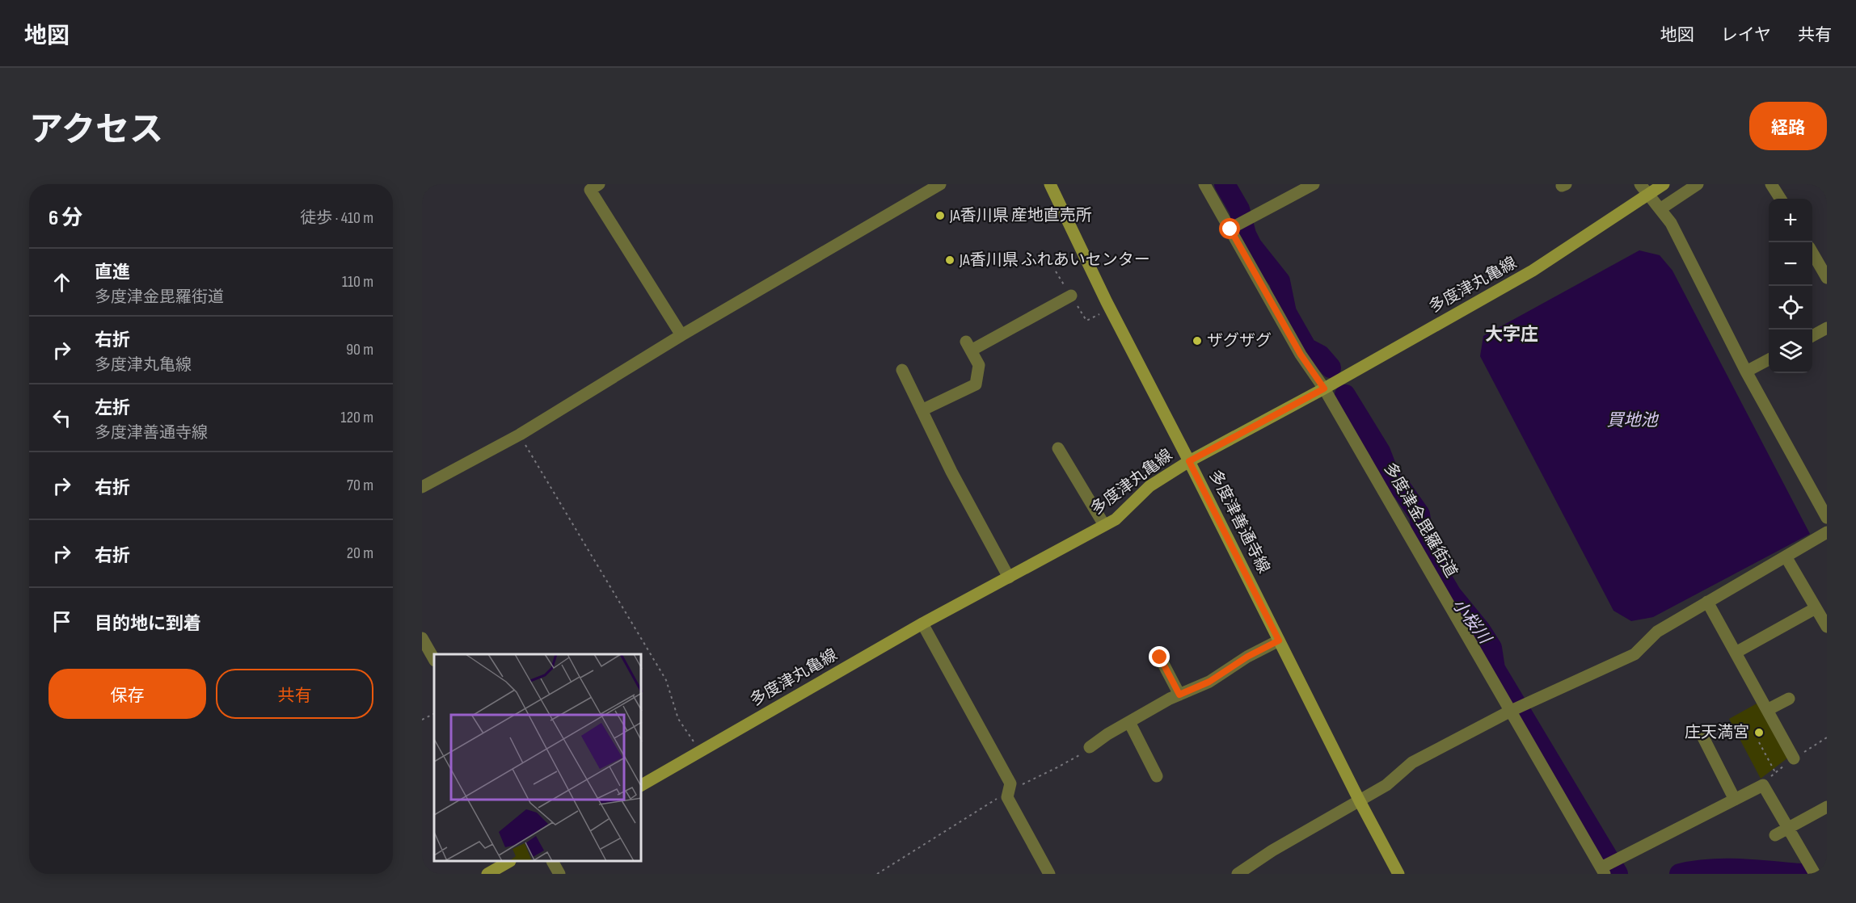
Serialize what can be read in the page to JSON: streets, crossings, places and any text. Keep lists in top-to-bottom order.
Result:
{
  "streets": {
    "main road": ["多度津丸亀線", "多度津善通寺線"],
    "street": ["多度津金毘羅街道"]
  },
  "crossings": [
    ["多度津丸亀線", "多度津金毘羅街道"],
    ["多度津丸亀線", "多度津善通寺線"]
  ],
  "districts": ["大字庄"],
  "water": ["買地池", "小桜川"],
  "places": [
    "JA香川県 産地直売所",
    "JA香川県 ふれあいセンター",
    "ザグザグ",
    "庄天満宮"
  ],
  "page": {
    "header": "地図",
    "nav": ["地図", "レイヤ", "共有"],
    "title": "アクセス",
    "buttons": [
      "経路",
      ["保存", "共有"]
    ],
    "heading": ["6 分", "徒歩 · 410 m"],
    "map_buttons": ["+", "−"],
    "list": [
      ["直進", "多度津金毘羅街道", "110 m"],
      ["右折", "多度津丸亀線", "90 m"],
      ["左折", "多度津善通寺線", "120 m"],
      ["右折", "70 m"],
      ["右折", "20 m"],
      "目的地に到着"
    ]
  }
}
